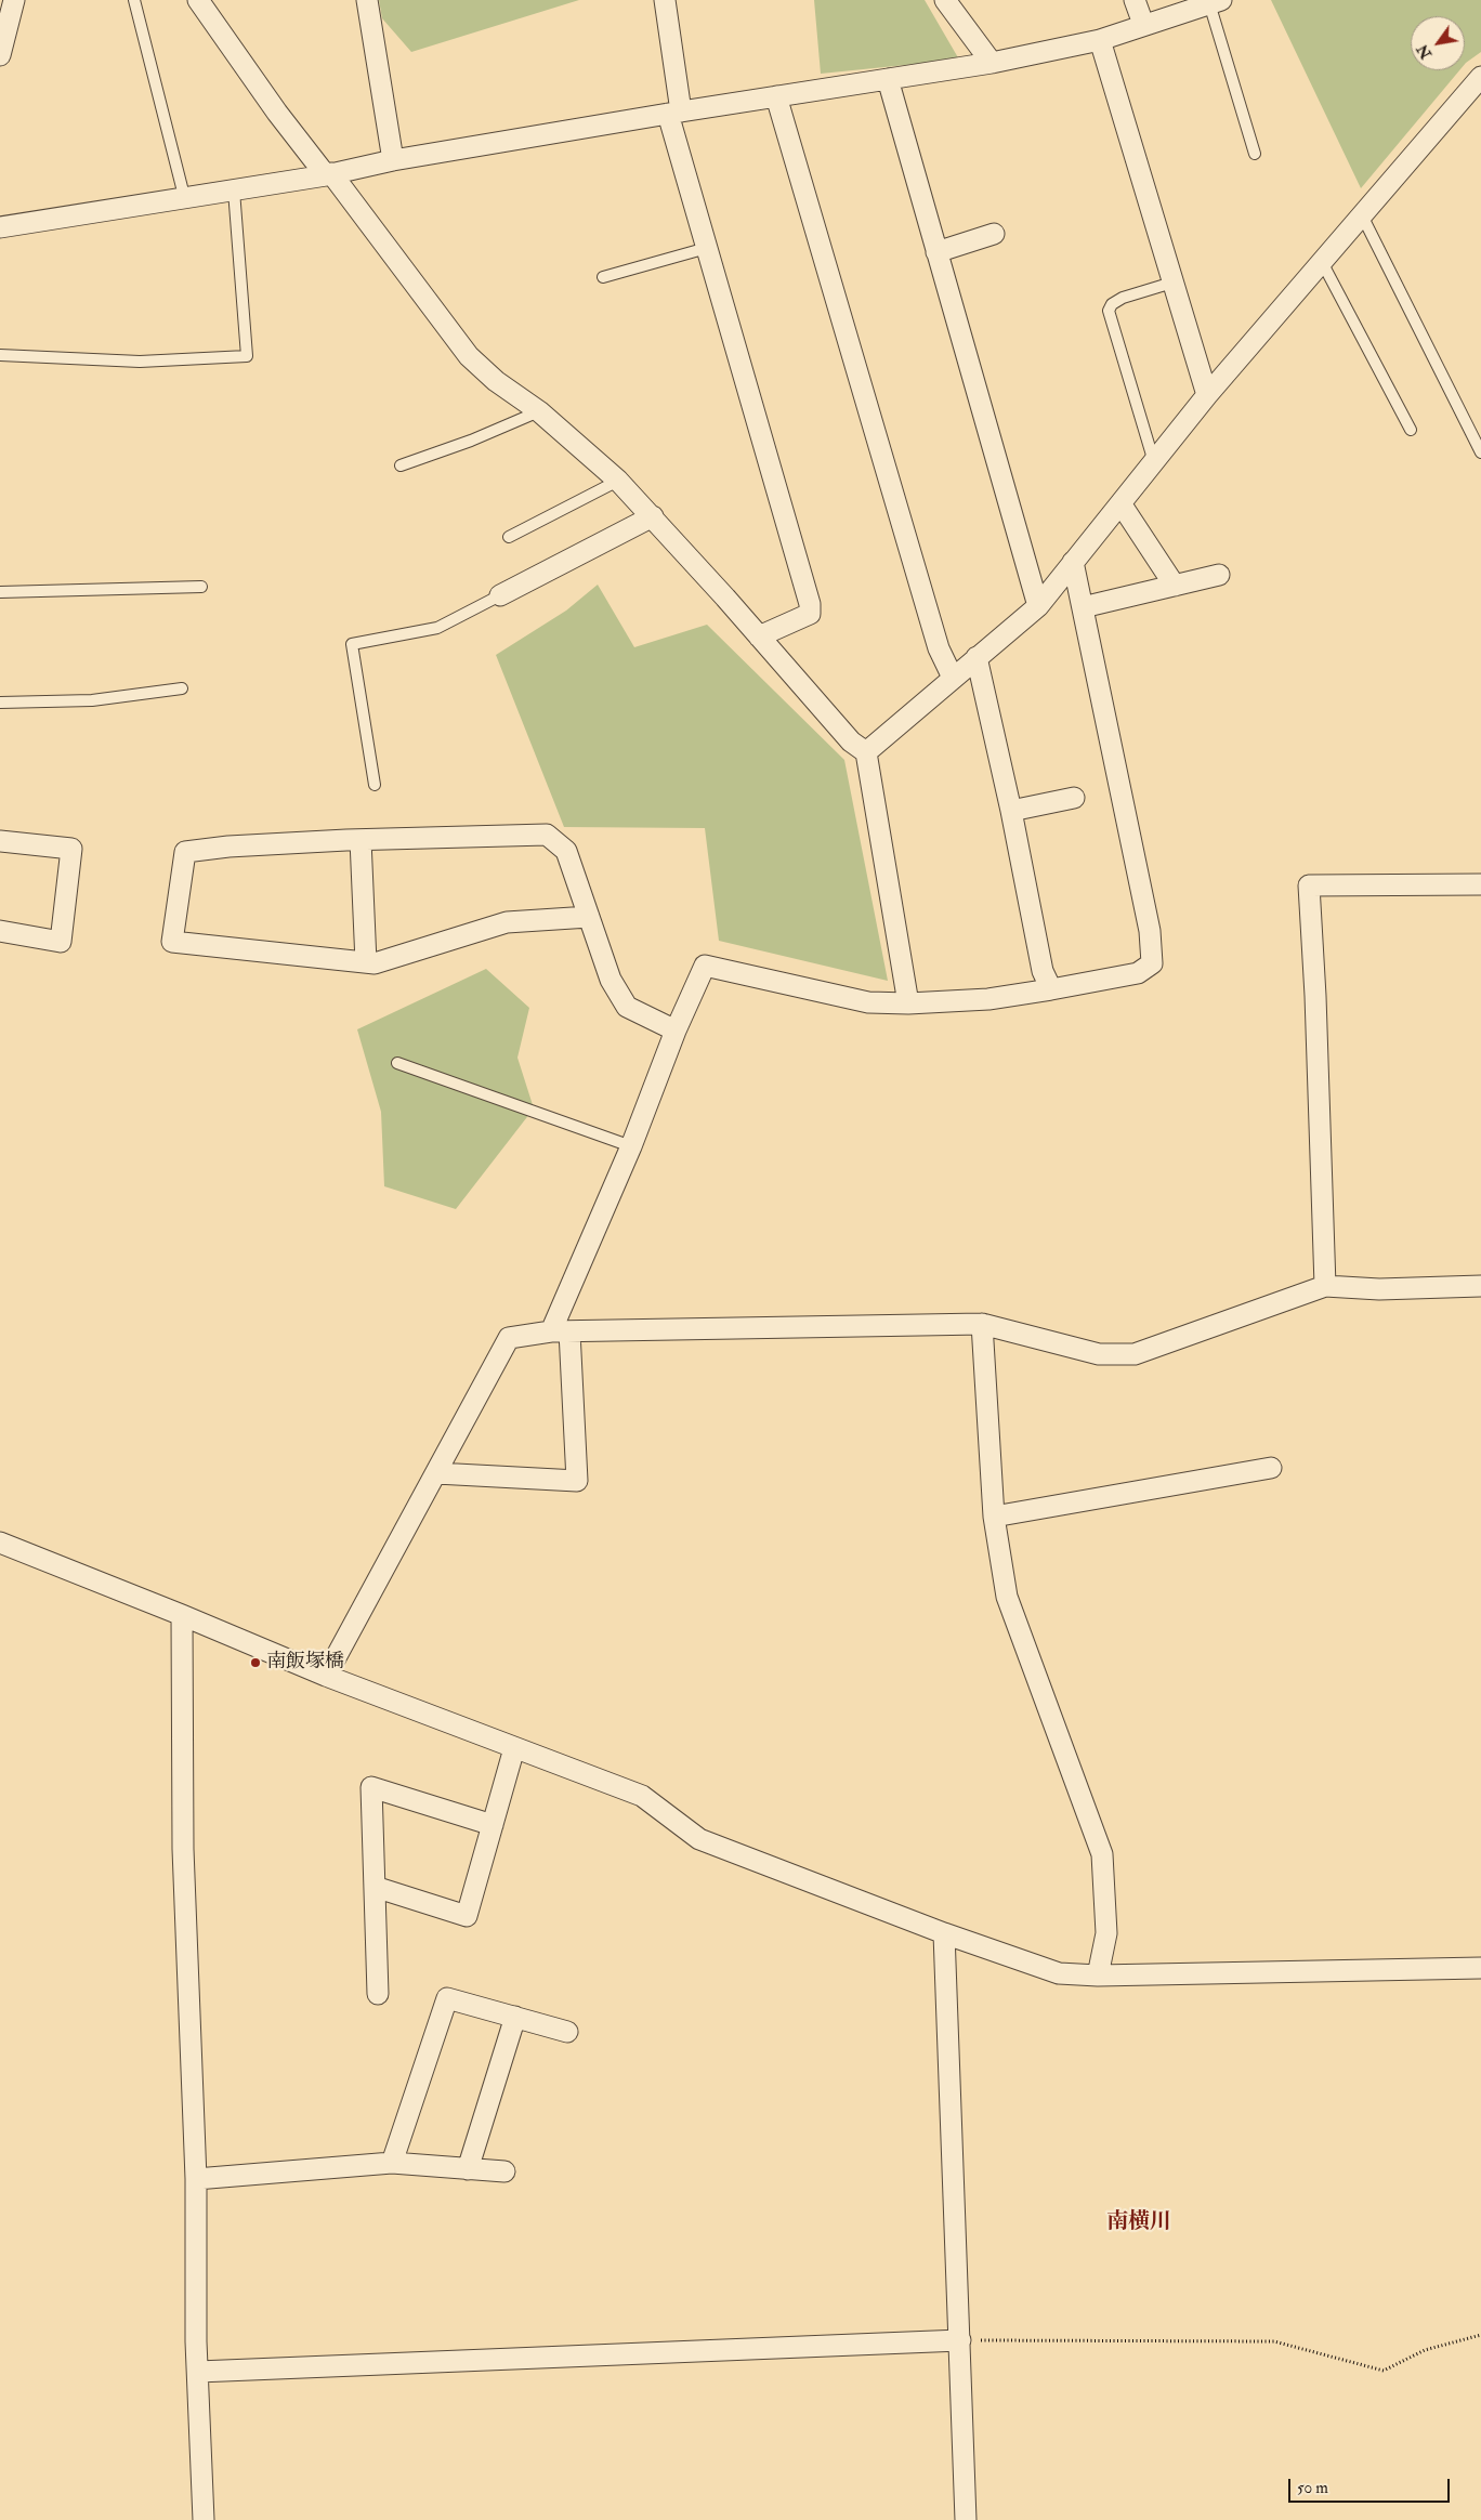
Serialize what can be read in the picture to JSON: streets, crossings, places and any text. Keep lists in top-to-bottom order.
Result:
{
  "districts": ["南横川"],
  "places": ["南飯塚橋"],
  "scale_bar": "50 m",
  "north": "bottom left"
}
